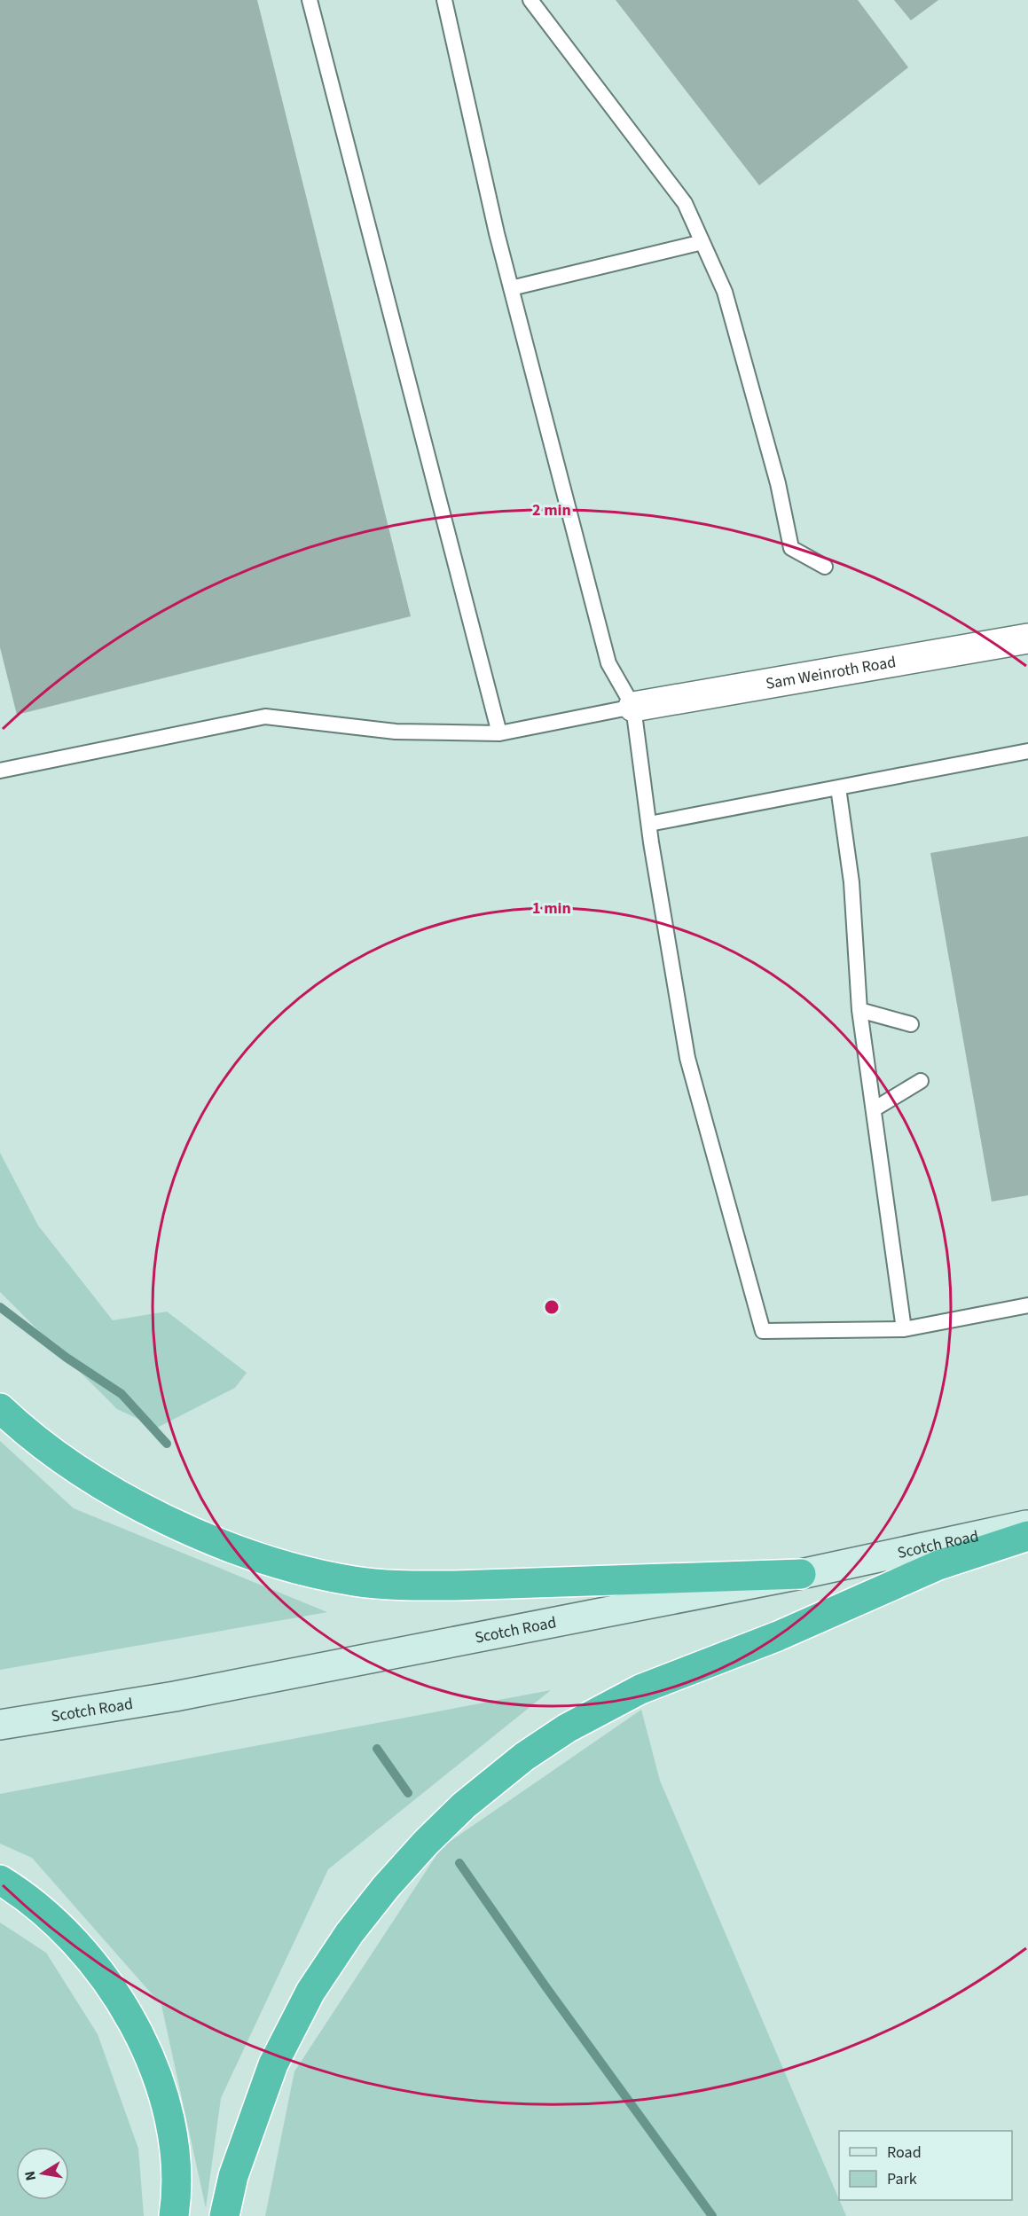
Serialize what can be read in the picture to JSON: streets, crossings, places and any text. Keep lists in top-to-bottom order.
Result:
{
  "streets": {
    "main road": ["Scotch Road"],
    "street": ["Sam Weinroth Road"]
  },
  "legend": ["Road", "Park"],
  "north": "left",
  "rings": ["2 min", "1 min"]
}
